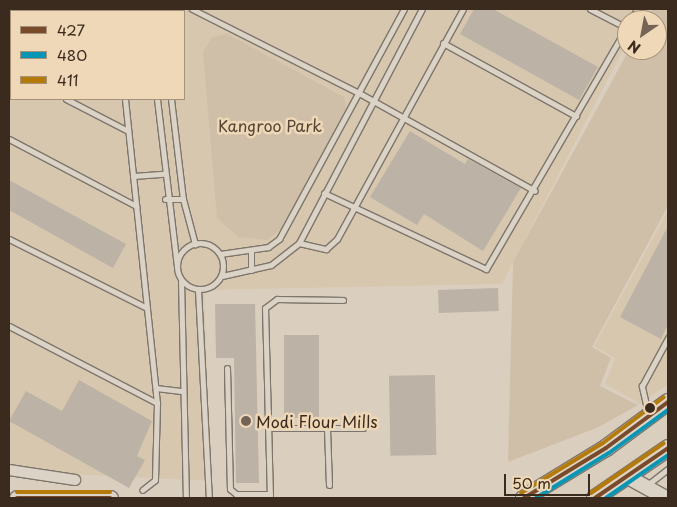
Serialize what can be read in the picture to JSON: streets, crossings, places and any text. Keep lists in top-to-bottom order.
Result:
{
  "parks": ["Kangroo Park"],
  "places": ["Modi Flour Mills"],
  "lines": ["transit line 411", "transit line 427", "transit line 480"],
  "legend": ["427", "480", "411"],
  "scale_bar": "50 m",
  "north": "bottom left"
}
